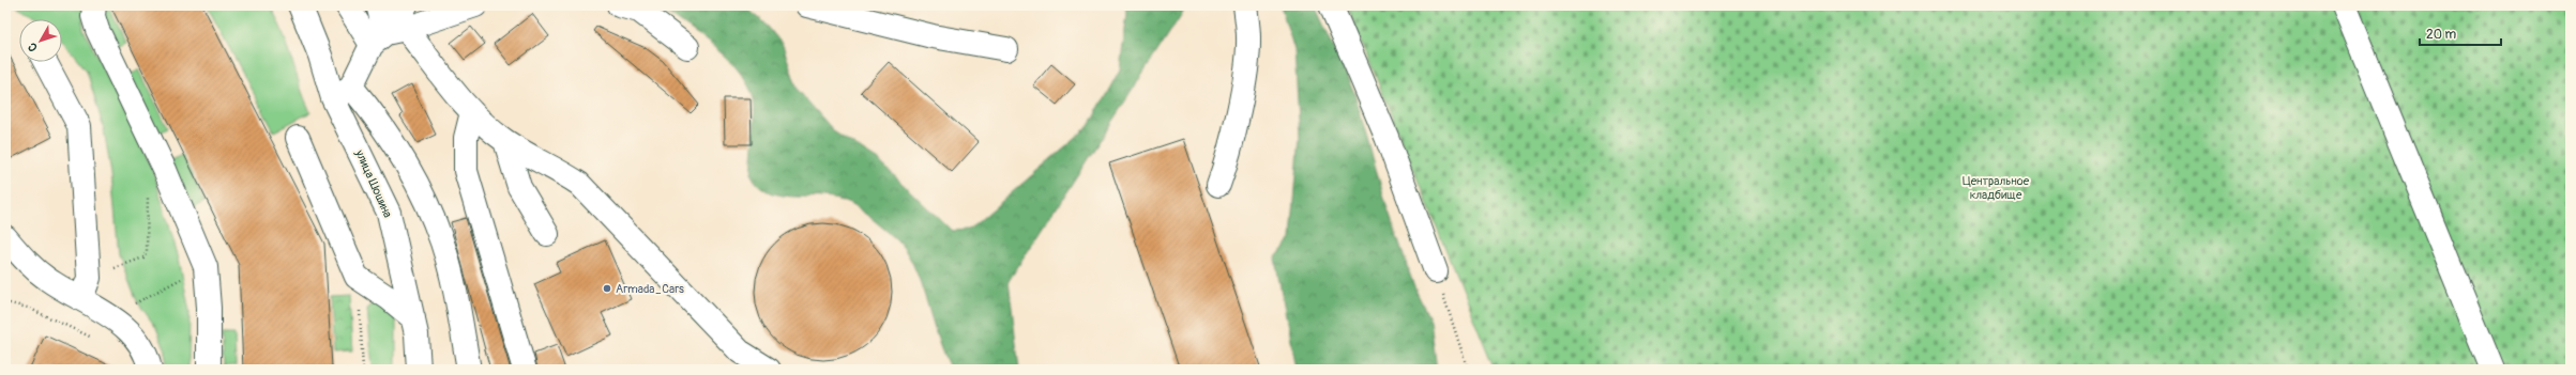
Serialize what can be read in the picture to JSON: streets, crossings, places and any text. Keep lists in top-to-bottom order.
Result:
{
  "streets": {
    "street": ["улица Шошина"]
  },
  "parks": ["Центральное кладбище"],
  "places": ["Armada_Cars"],
  "scale_bar": "20 m",
  "north": "bottom left"
}
